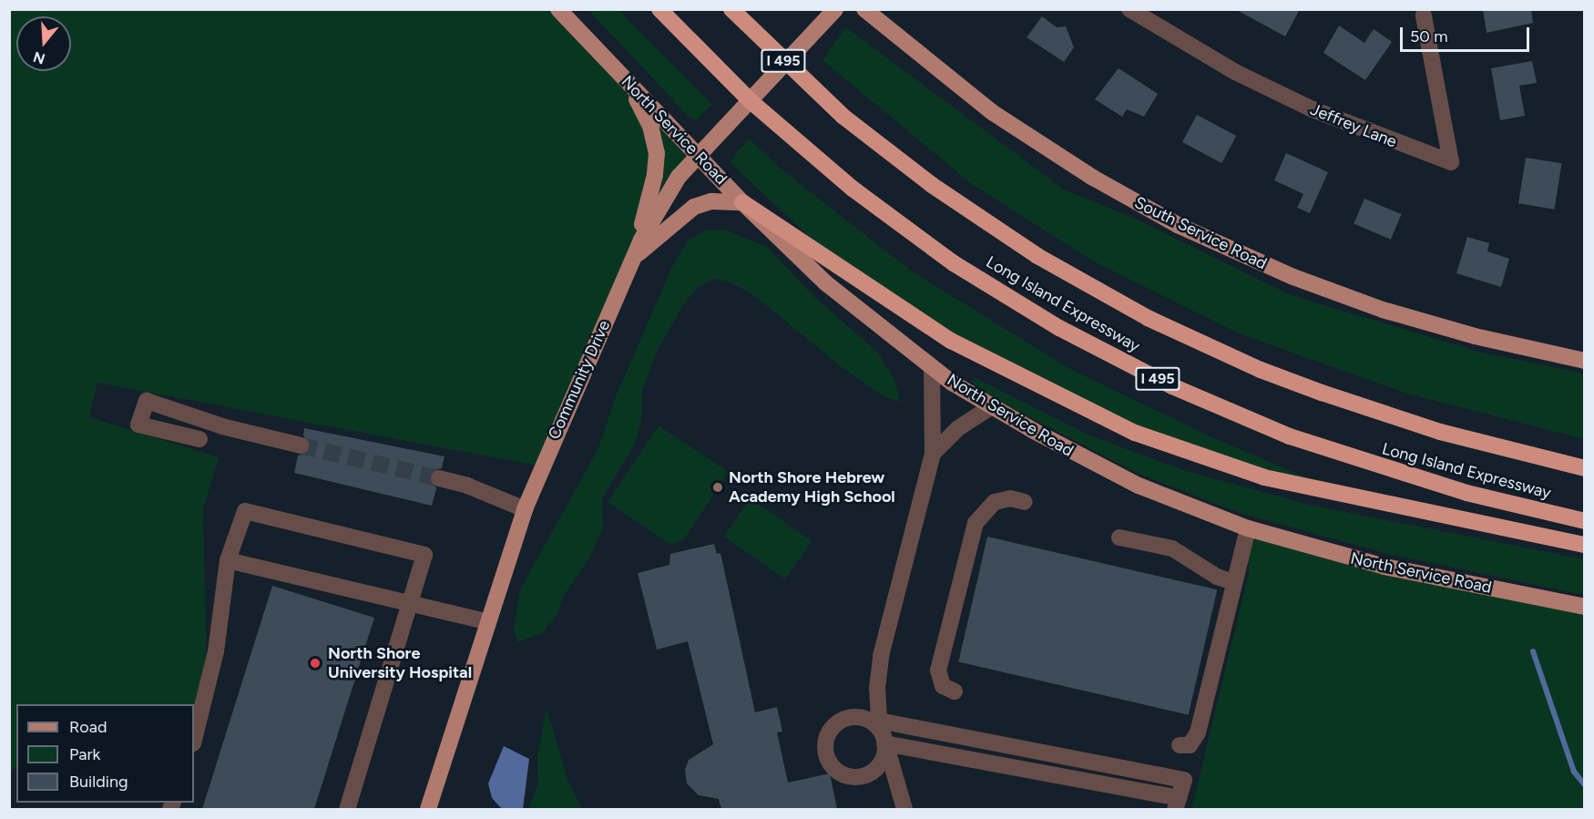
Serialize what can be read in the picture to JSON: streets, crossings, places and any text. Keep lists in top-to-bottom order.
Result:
{
  "streets": {
    "highway": ["I 495", "Long Island Expressway"],
    "main road": ["North Service Road", "South Service Road", "Community Drive"],
    "street": ["Jeffrey Lane"]
  },
  "crossings": [
    ["North Service Road", "Community Drive"]
  ],
  "places": ["North Shore Hebrew Academy High School", "North Shore University Hospital"],
  "legend": ["Road", "Park", "Building"],
  "scale_bar": "50 m",
  "north": "bottom"
}
